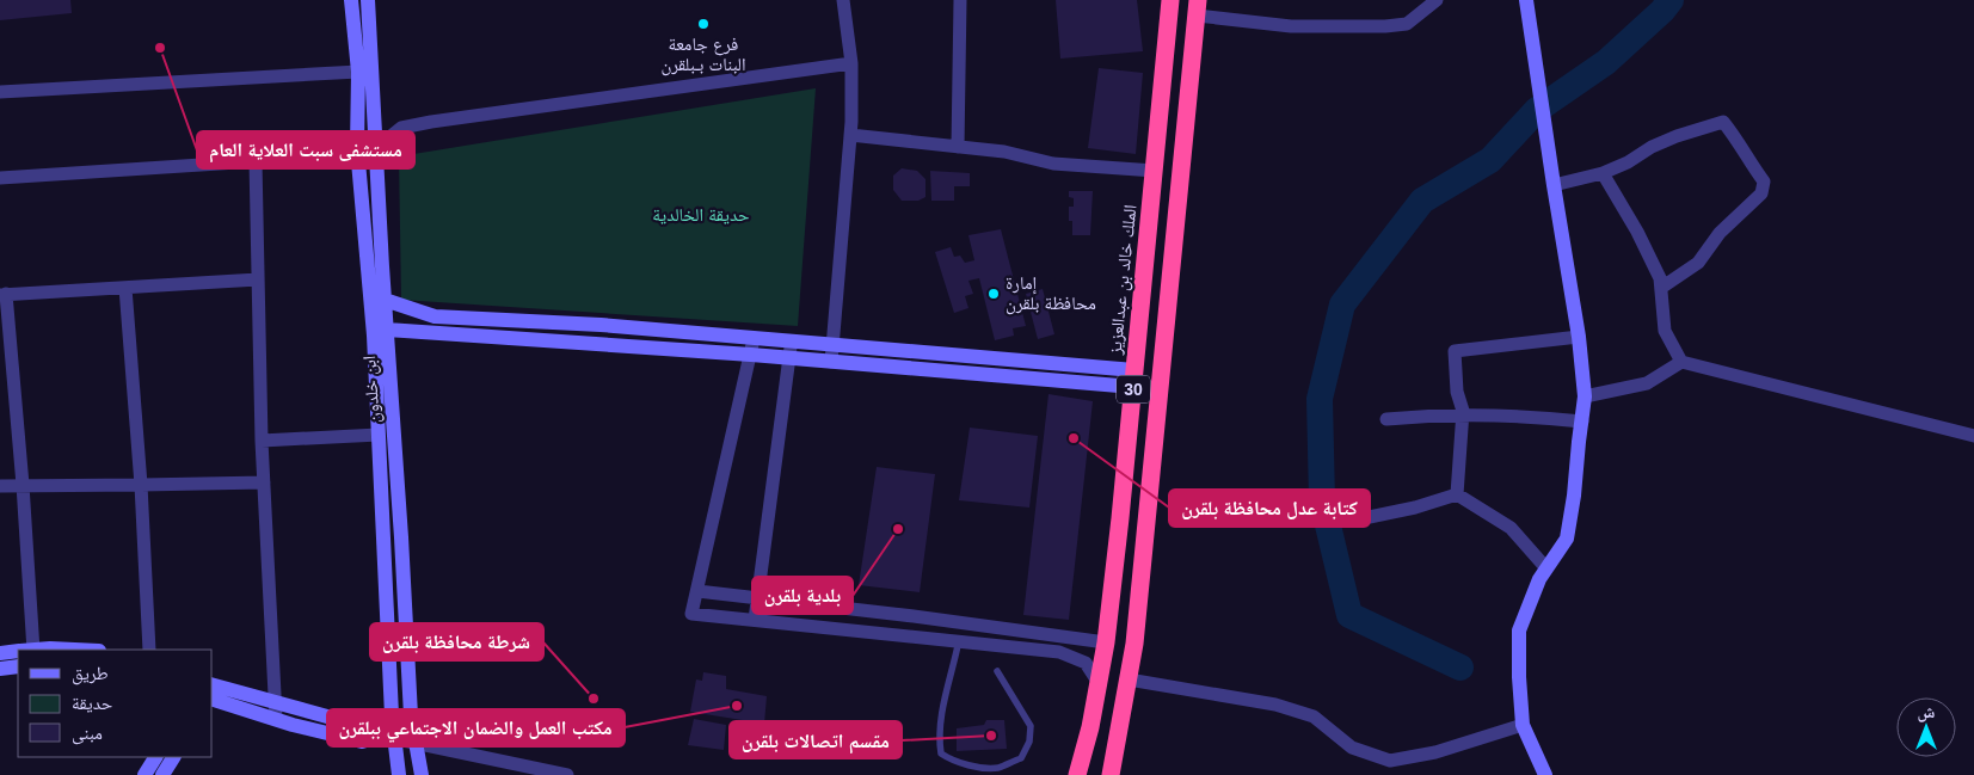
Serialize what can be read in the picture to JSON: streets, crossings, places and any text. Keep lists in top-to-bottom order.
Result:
{
  "streets": {
    "highway": ["الملك خالد بن عبدالعزيز", "30"],
    "street": ["ابن خلدون"]
  },
  "parks": ["حديقة الخالدية"],
  "places": [
    "فرع جامعة البنات بـبلقرن",
    "مستشفى سبت العلاية العام",
    "إمارة محافظة بلقرن",
    "كتابة عدل محافظة بلقرن",
    "بلدية بلقرن",
    "شرطة محافظة بلقرن",
    "مكتب العمل والضمان الاجتماعي ببلقرن",
    "مقسم اتصالات بلقرن"
  ],
  "legend": ["طريق", "حديقة", "مبنى"],
  "north": "top"
}
